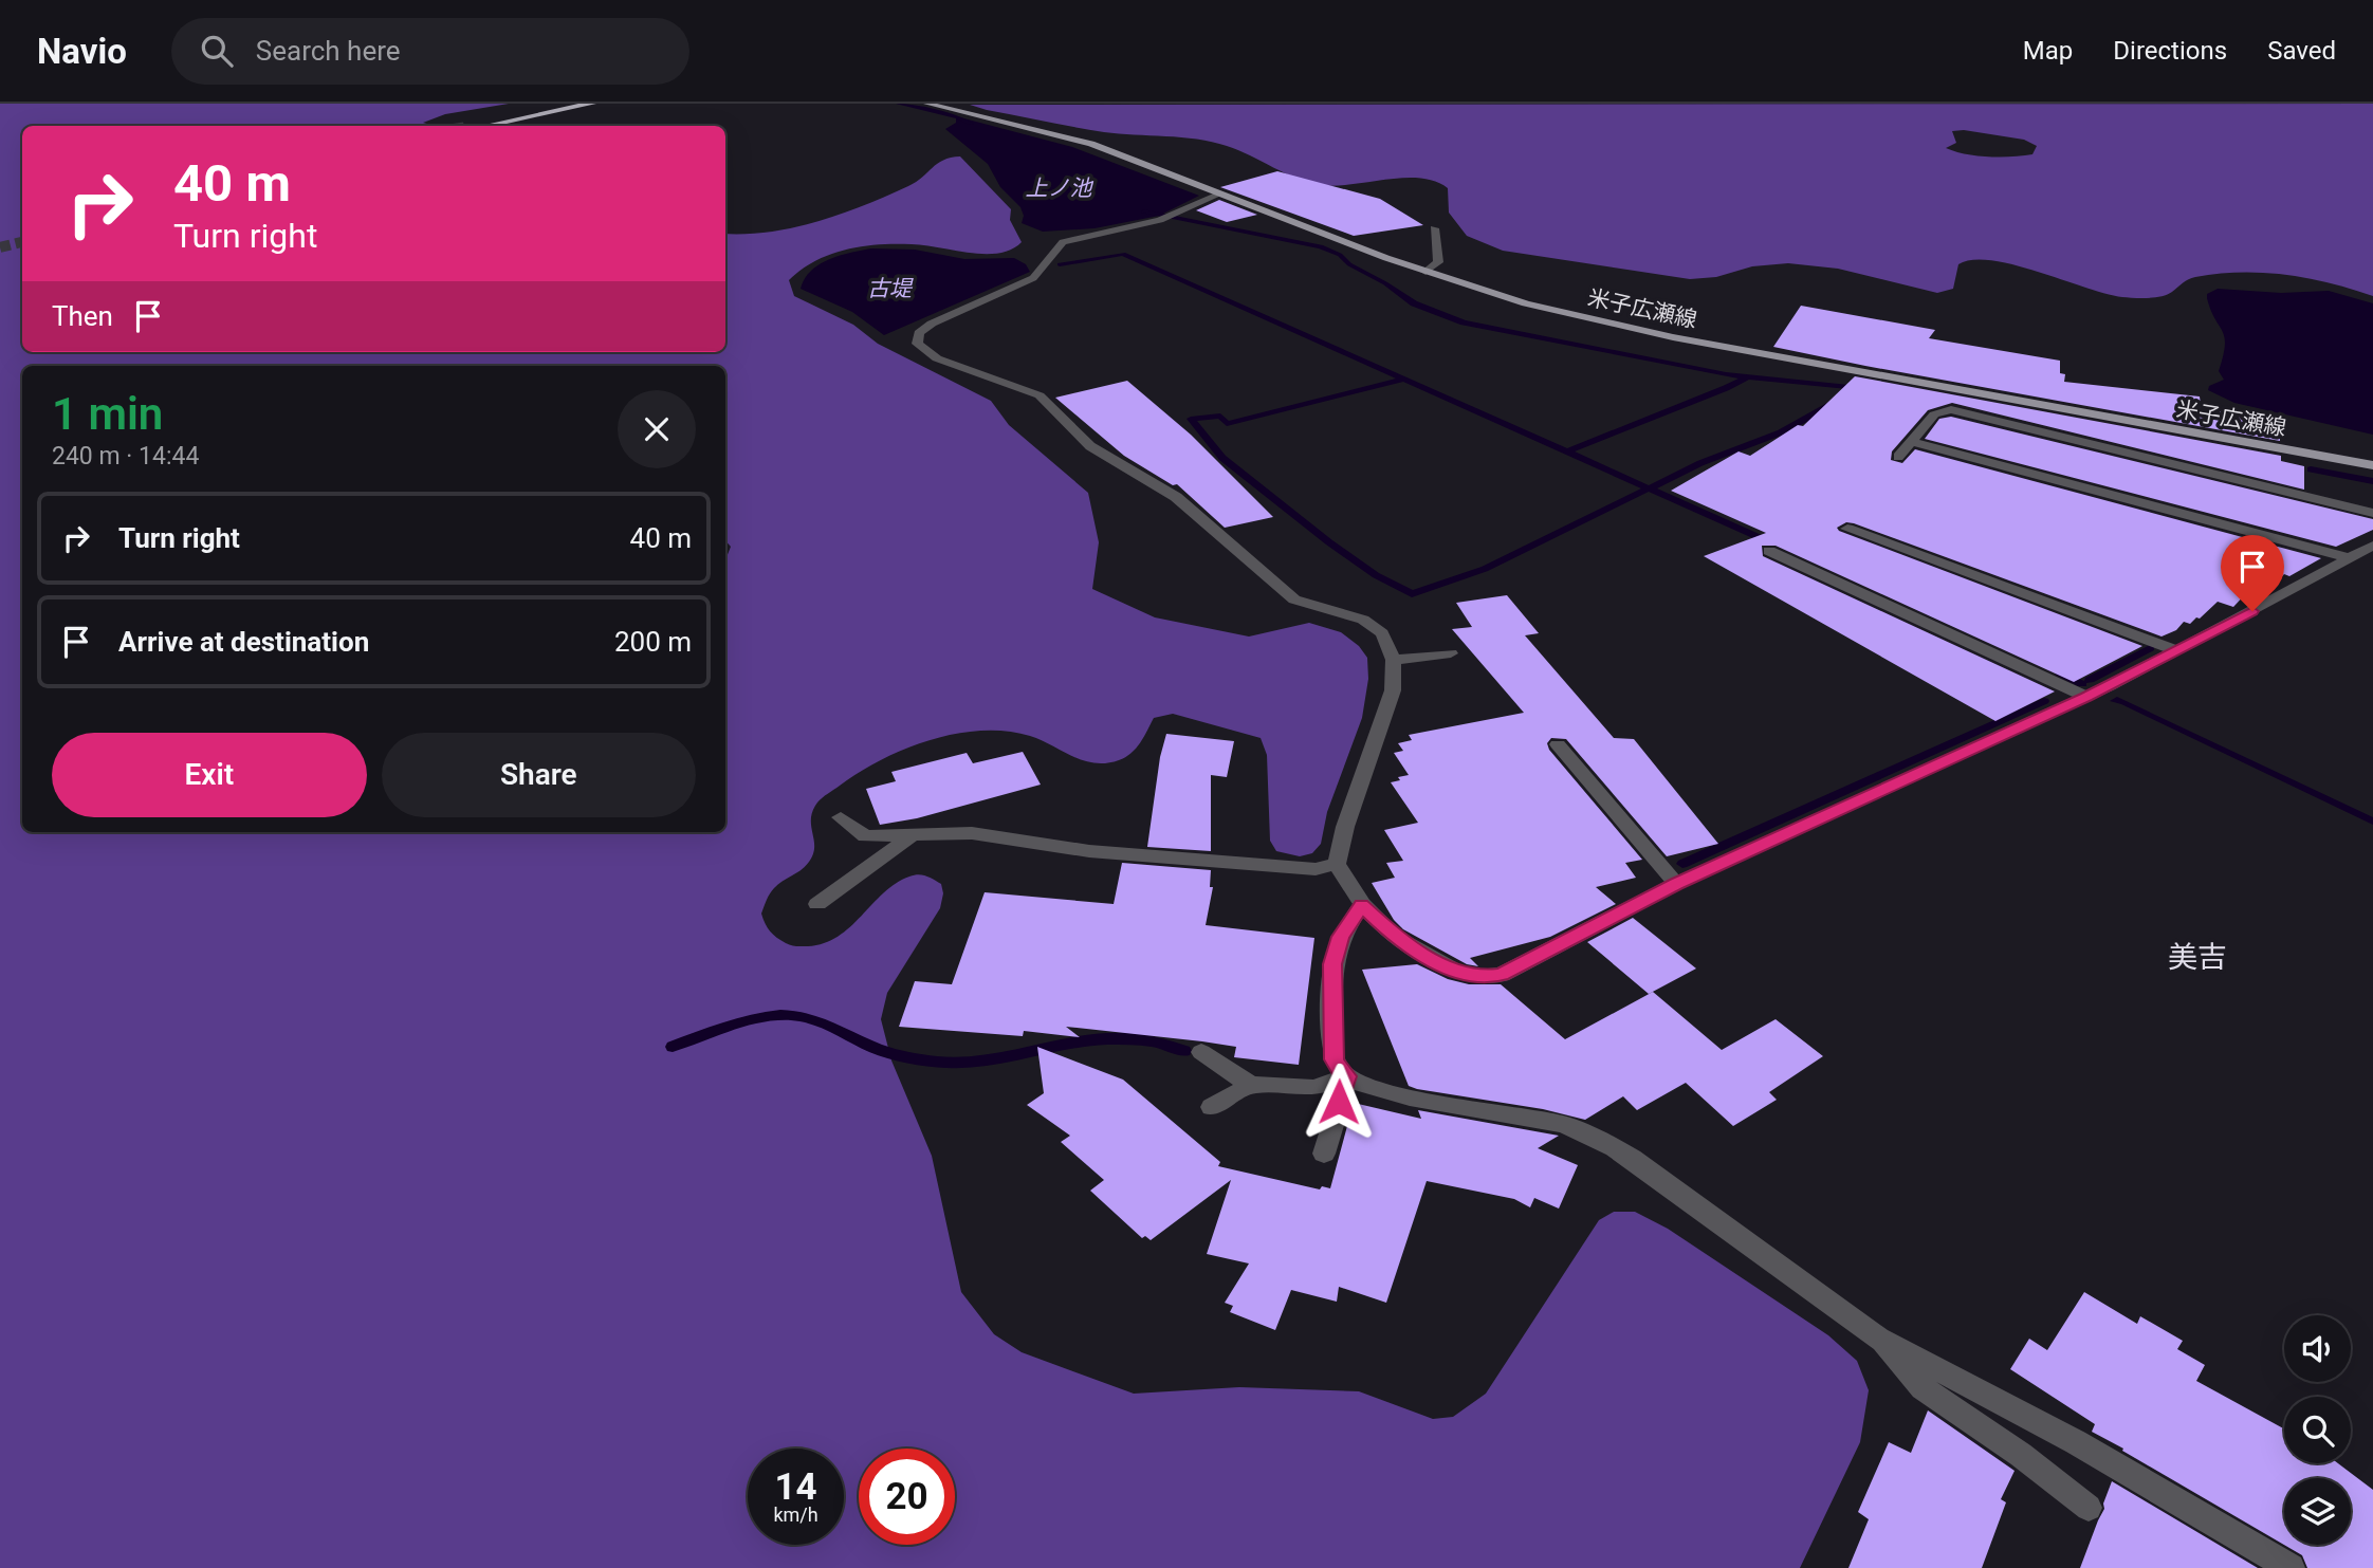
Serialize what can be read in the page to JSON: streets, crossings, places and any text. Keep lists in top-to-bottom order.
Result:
{
  "streets": {
    "main road": ["米子広瀬線"]
  },
  "districts": ["美吉"],
  "water": ["上ノ池", "古堤"],
  "page": {
    "header": "Navio",
    "search": "Search here",
    "nav": ["Map", "Directions", "Saved"],
    "turn": ["40 m", "Turn right"],
    "then": "Then",
    "heading": ["1 min", "240 m · 14:44"],
    "list": [
      {
        "name": "Turn right",
        "value": "40 m"
      },
      {
        "name": "Arrive at destination",
        "value": "200 m"
      }
    ],
    "buttons": ["Exit", "Share"],
    "speed": "14 km/h",
    "limit": "20"
  }
}
